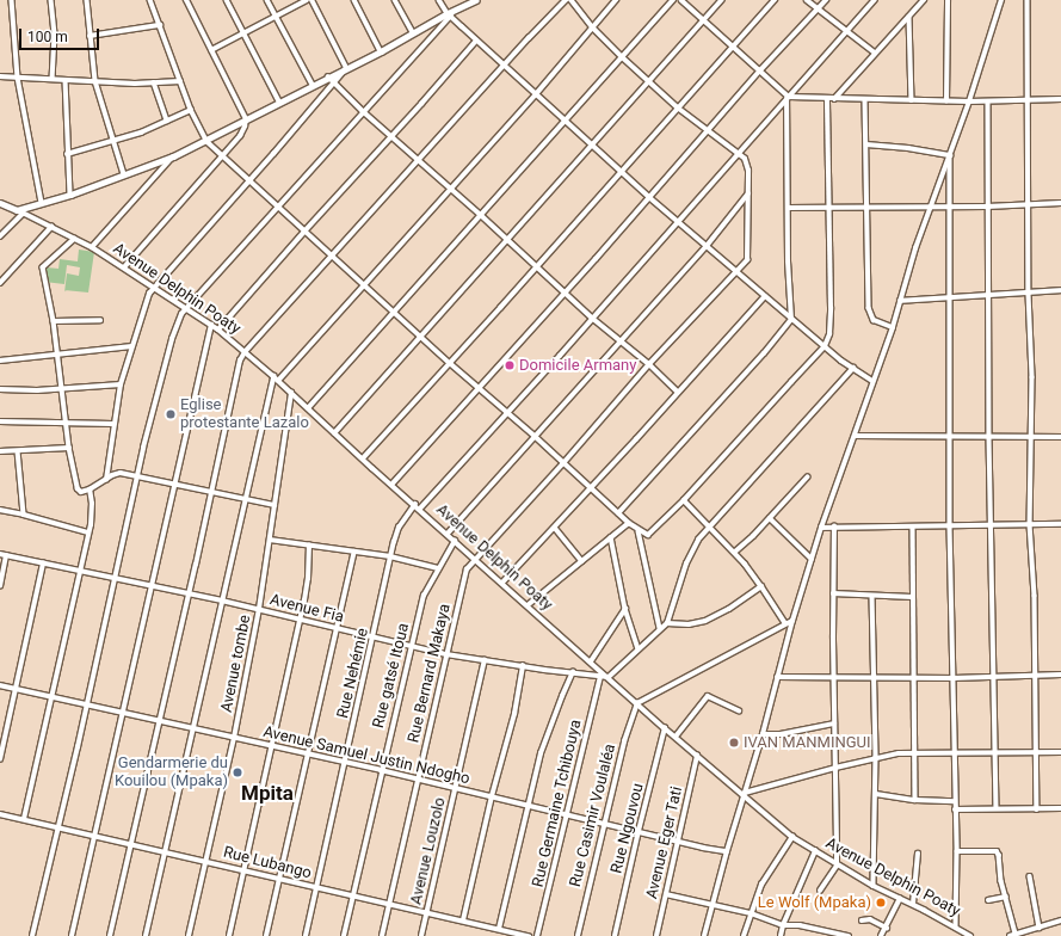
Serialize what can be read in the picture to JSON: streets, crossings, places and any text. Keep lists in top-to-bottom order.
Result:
{
  "streets": {
    "street": [
      "Avenue Delphin Poaty",
      "Avenue Fia",
      "Avenue tombe",
      "Rue Nehémie",
      "Rue Bernard Makaya",
      "Rue gatsé Itoua",
      "Avenue Samuel Justin Ndogho",
      "Rue Germaine Tchibouya",
      "Rue Casimir Voulaléa",
      "Rue Ngouvou",
      "Avenue Eger Tati",
      "Avenue Louzolo",
      "Rue Lubango"
    ]
  },
  "crossings": [
    ["Avenue Delphin Poaty", "Avenue Fia"],
    ["Avenue Delphin Poaty", "Avenue tombe"],
    ["Avenue Delphin Poaty", "Rue Nehémie"],
    ["Avenue Delphin Poaty", "Rue Bernard Makaya"],
    ["Avenue Delphin Poaty", "Rue gatsé Itoua"],
    ["Avenue Delphin Poaty", "Rue Casimir Voulaléa"],
    ["Avenue Delphin Poaty", "Rue Ngouvou"],
    ["Avenue Delphin Poaty", "Avenue Eger Tati"],
    ["Avenue Fia", "Avenue tombe"],
    ["Avenue Fia", "Rue Nehémie"],
    ["Avenue Fia", "Rue Bernard Makaya"],
    ["Avenue Fia", "Rue gatsé Itoua"],
    ["Avenue Fia", "Rue Germaine Tchibouya"],
    ["Avenue Fia", "Avenue Louzolo"],
    ["Avenue tombe", "Avenue Samuel Justin Ndogho"],
    ["Avenue tombe", "Rue Lubango"],
    ["Rue Nehémie", "Avenue Samuel Justin Ndogho"],
    ["Rue Nehémie", "Rue Lubango"],
    ["Rue Bernard Makaya", "Avenue Samuel Justin Ndogho"],
    ["Rue Bernard Makaya", "Rue Lubango"],
    ["Rue gatsé Itoua", "Avenue Samuel Justin Ndogho"],
    ["Rue gatsé Itoua", "Rue Lubango"],
    ["Avenue Samuel Justin Ndogho", "Rue Germaine Tchibouya"],
    ["Avenue Samuel Justin Ndogho", "Rue Casimir Voulaléa"],
    ["Avenue Samuel Justin Ndogho", "Rue Ngouvou"],
    ["Avenue Samuel Justin Ndogho", "Avenue Eger Tati"],
    ["Avenue Samuel Justin Ndogho", "Avenue Louzolo"],
    ["Avenue Louzolo", "Rue Lubango"]
  ],
  "districts": ["Mpita"],
  "places": [
    "Domicile Armany",
    "Eglise protestante Lazalo",
    "IVAN MANMINGUI",
    "Gendarmerie du Kouilou (Mpaka)",
    "Le Wolf (Mpaka)"
  ],
  "scale_bar": "100 m"
}
